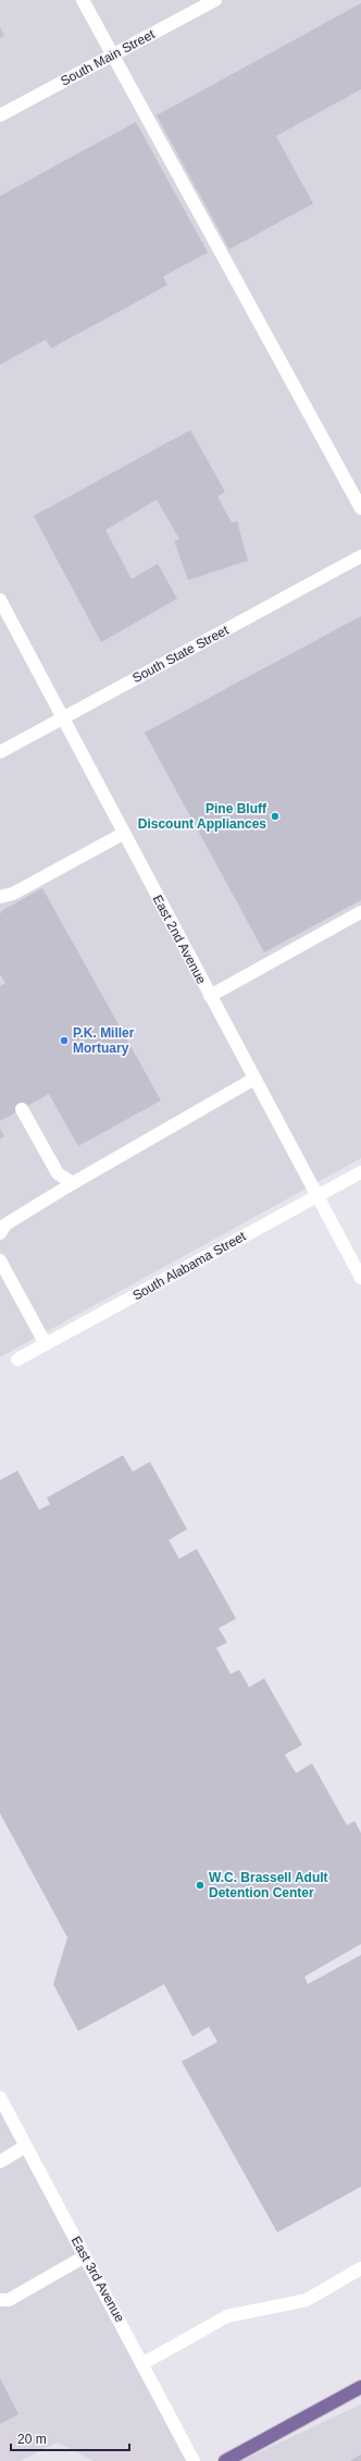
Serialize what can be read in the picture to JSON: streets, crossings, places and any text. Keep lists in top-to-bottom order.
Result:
{
  "streets": {
    "street": [
      "South Main Street",
      "South State Street",
      "East 2nd Avenue",
      "South Alabama Street",
      "East 3rd Avenue"
    ]
  },
  "crossings": [
    ["South State Street", "East 2nd Avenue"],
    ["East 2nd Avenue", "South Alabama Street"]
  ],
  "places": ["Pine Bluff Discount Appliances", "P.K. Miller Mortuary", "W.C. Brassell Adult Detention Center"],
  "scale_bar": "20 m"
}
